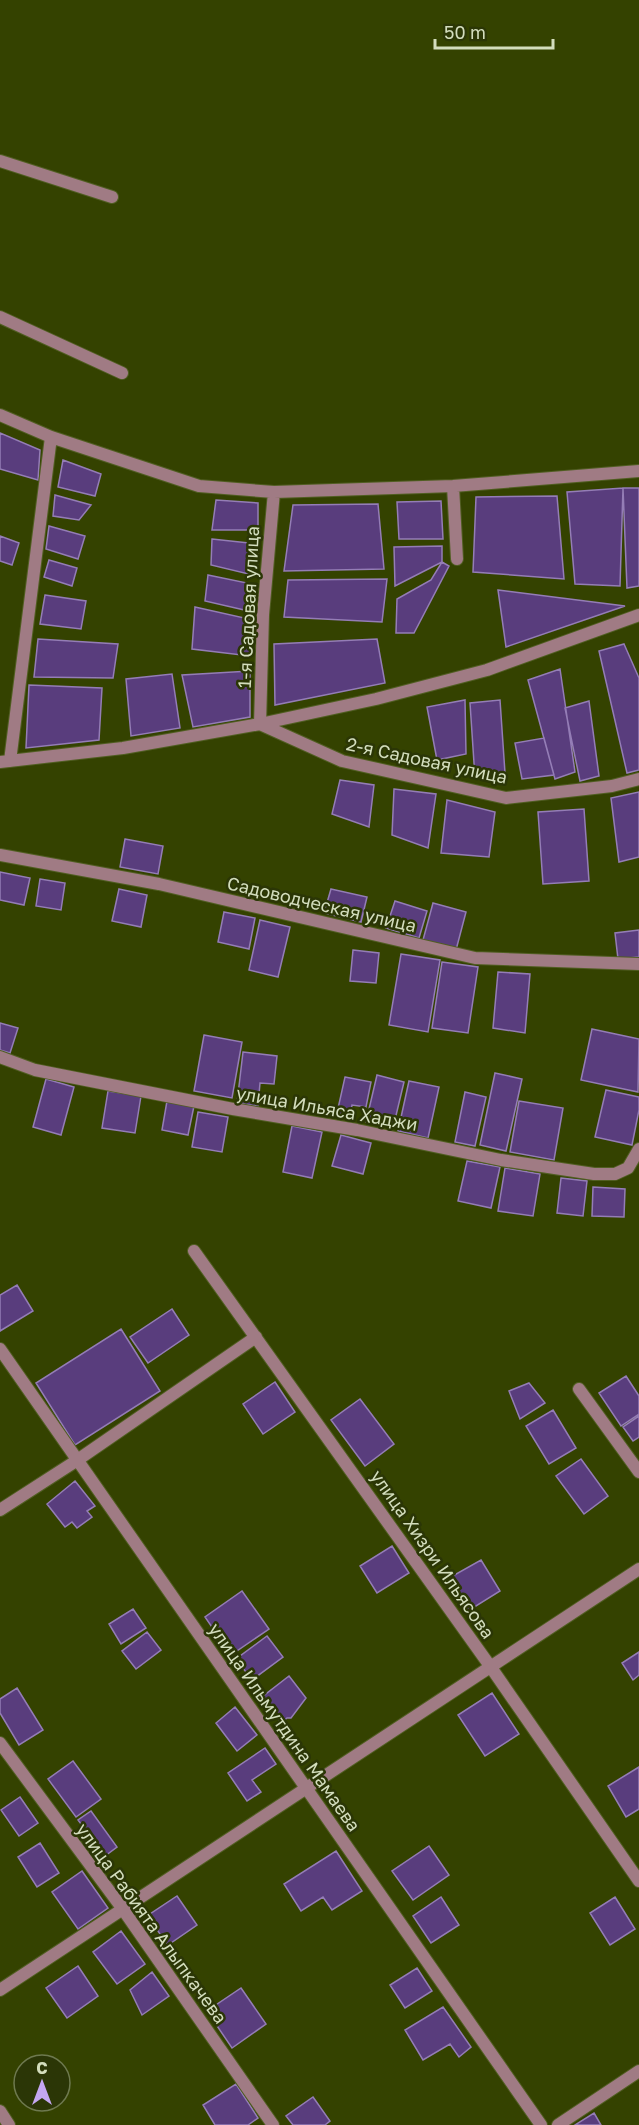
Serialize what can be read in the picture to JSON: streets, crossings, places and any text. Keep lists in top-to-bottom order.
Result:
{
  "streets": {
    "street": [
      "1-я Садовая улица",
      "2-я Садовая улица",
      "Садоводческая улица",
      "улица Ильяса Хаджи",
      "улица Хизри Ильясова",
      "улица Ильмутдина Мамаева",
      "улица Рабията Алыпкачева"
    ]
  },
  "crossings": [
    ["1-я Садовая улица", "2-я Садовая улица"]
  ],
  "scale_bar": "50 m",
  "north": "top"
}
